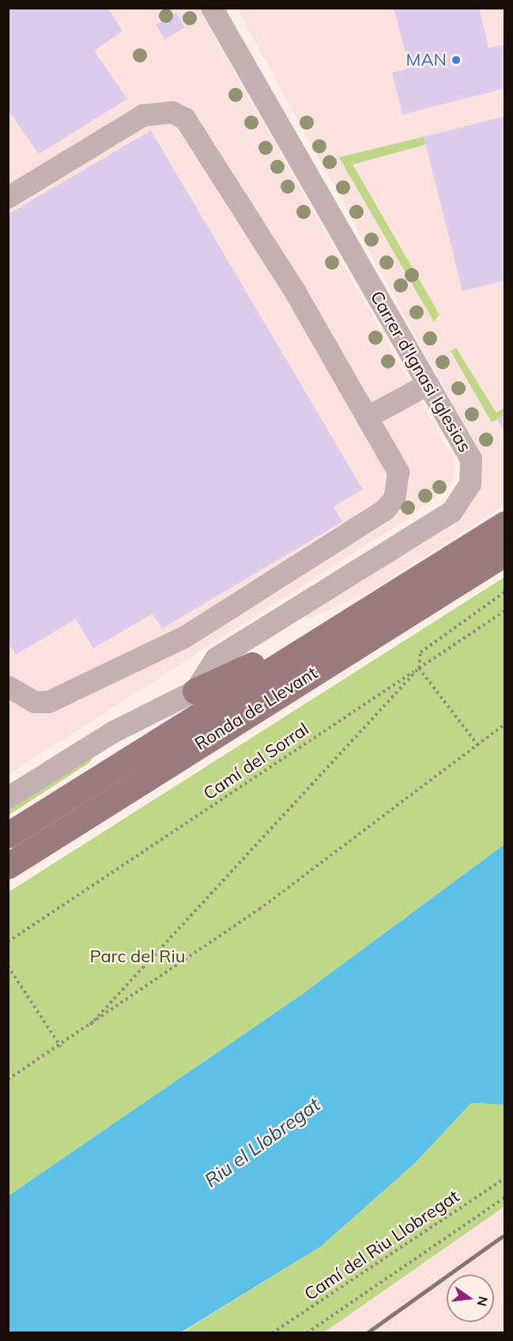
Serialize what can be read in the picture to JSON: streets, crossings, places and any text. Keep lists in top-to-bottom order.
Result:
{
  "streets": {
    "main road": ["Ronda de Llevant"],
    "street": ["Carrer d'Ignasi Iglesias"],
    "path": ["Camí del Sorral", "Camí del Riu Llobregat"]
  },
  "water": ["Riu el Llobregat"],
  "parks": ["Parc del Riu"],
  "places": ["MAN"],
  "north": "right"
}
